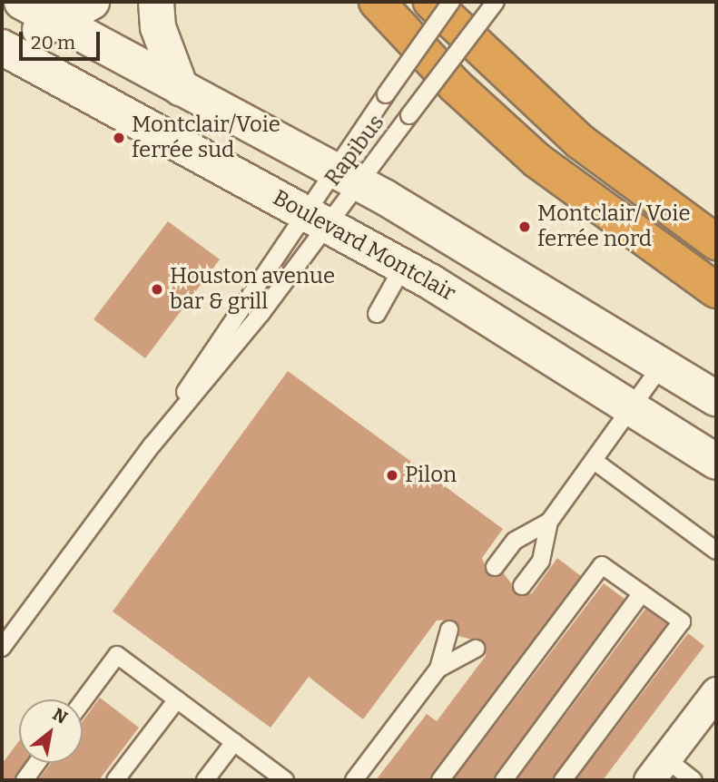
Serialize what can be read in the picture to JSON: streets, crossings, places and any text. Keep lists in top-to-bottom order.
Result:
{
  "streets": {
    "main road": ["Boulevard Montclair"],
    "lane": ["Rapibus"]
  },
  "crossings": [
    ["Rapibus", "Boulevard Montclair"]
  ],
  "places": [
    "Montclair/Voie ferrée sud",
    "Montclair/ Voie ferrée nord",
    "Houston avenue bar & grill",
    "Pilon"
  ],
  "scale_bar": "20 m",
  "north": "top right"
}
